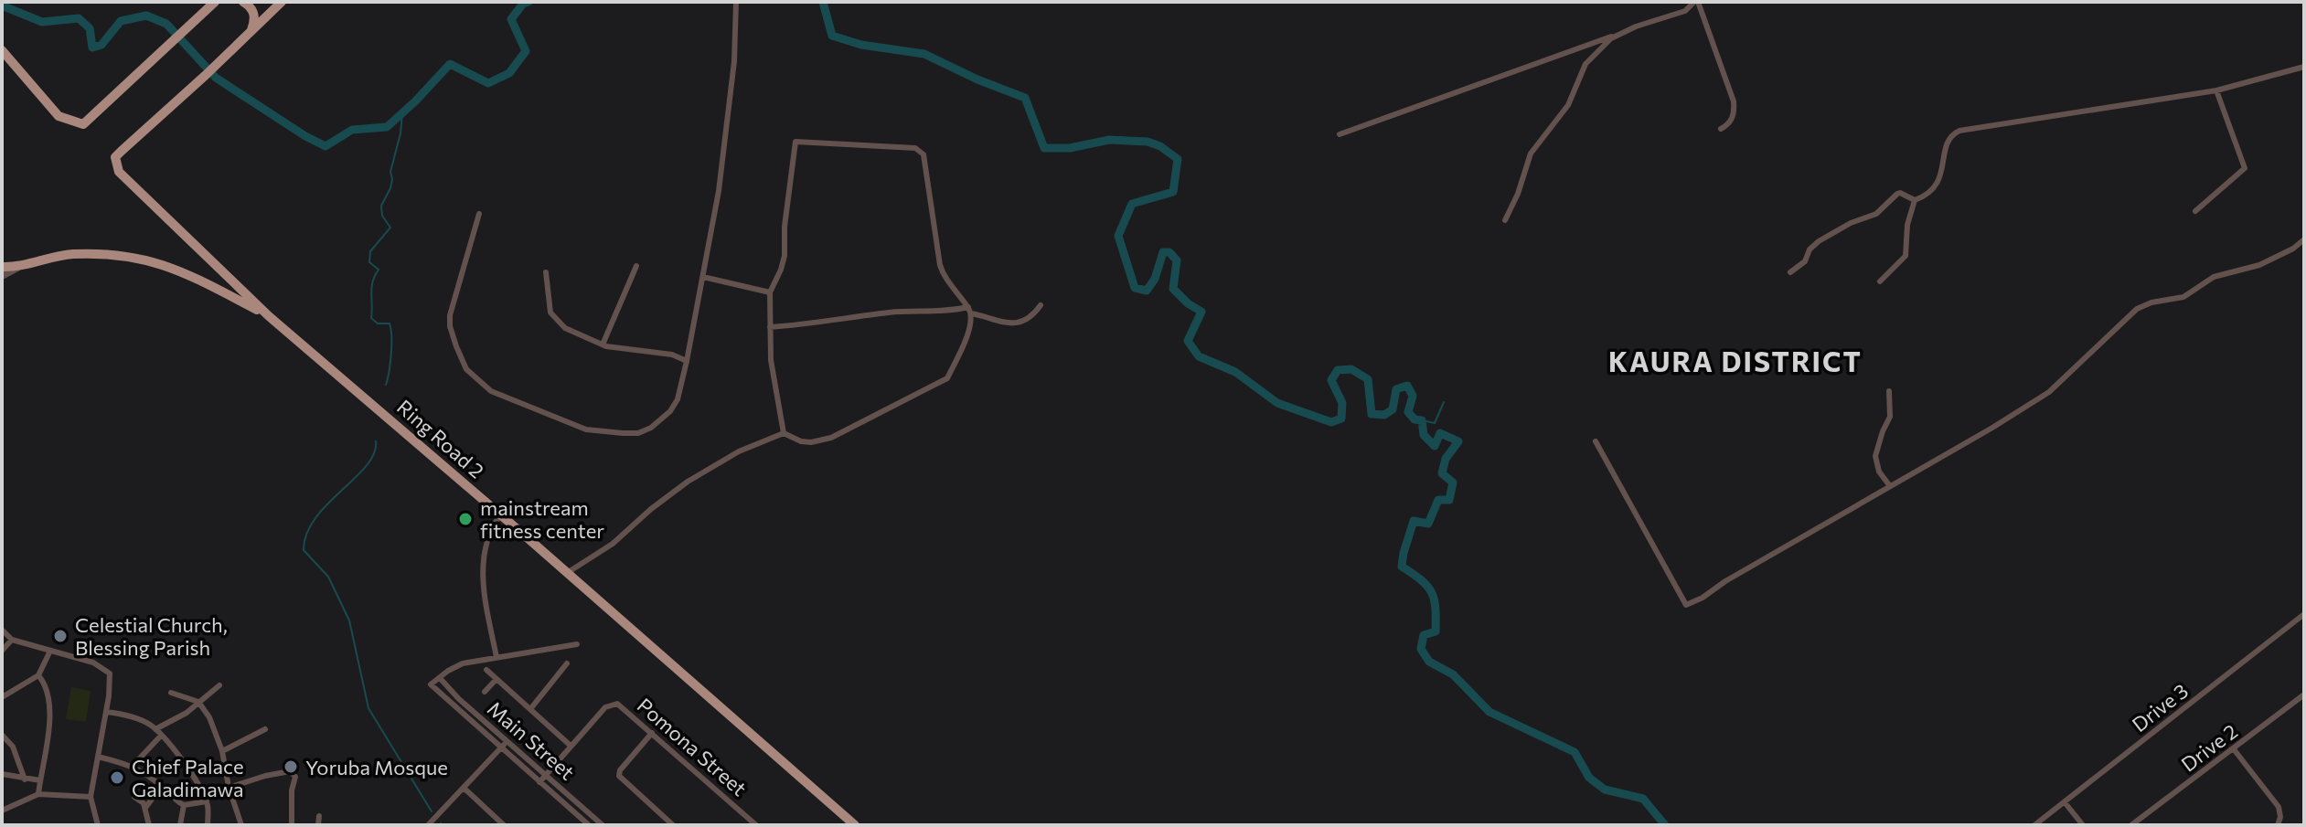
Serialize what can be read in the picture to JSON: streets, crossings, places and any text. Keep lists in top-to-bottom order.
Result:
{
  "streets": {
    "main road": ["Ring Road 2"],
    "street": [
      "Drive 3",
      "Main Street",
      "Pomona Street",
      "Drive 2"
    ]
  },
  "crossings": [
    ["Main Street", "Pomona Street"]
  ],
  "districts": ["KAURA DISTRICT"],
  "places": [
    "mainstream fitness center",
    "Celestial Church, Blessing Parish",
    "Yoruba Mosque",
    "Chief Palace Galadimawa"
  ]
}
